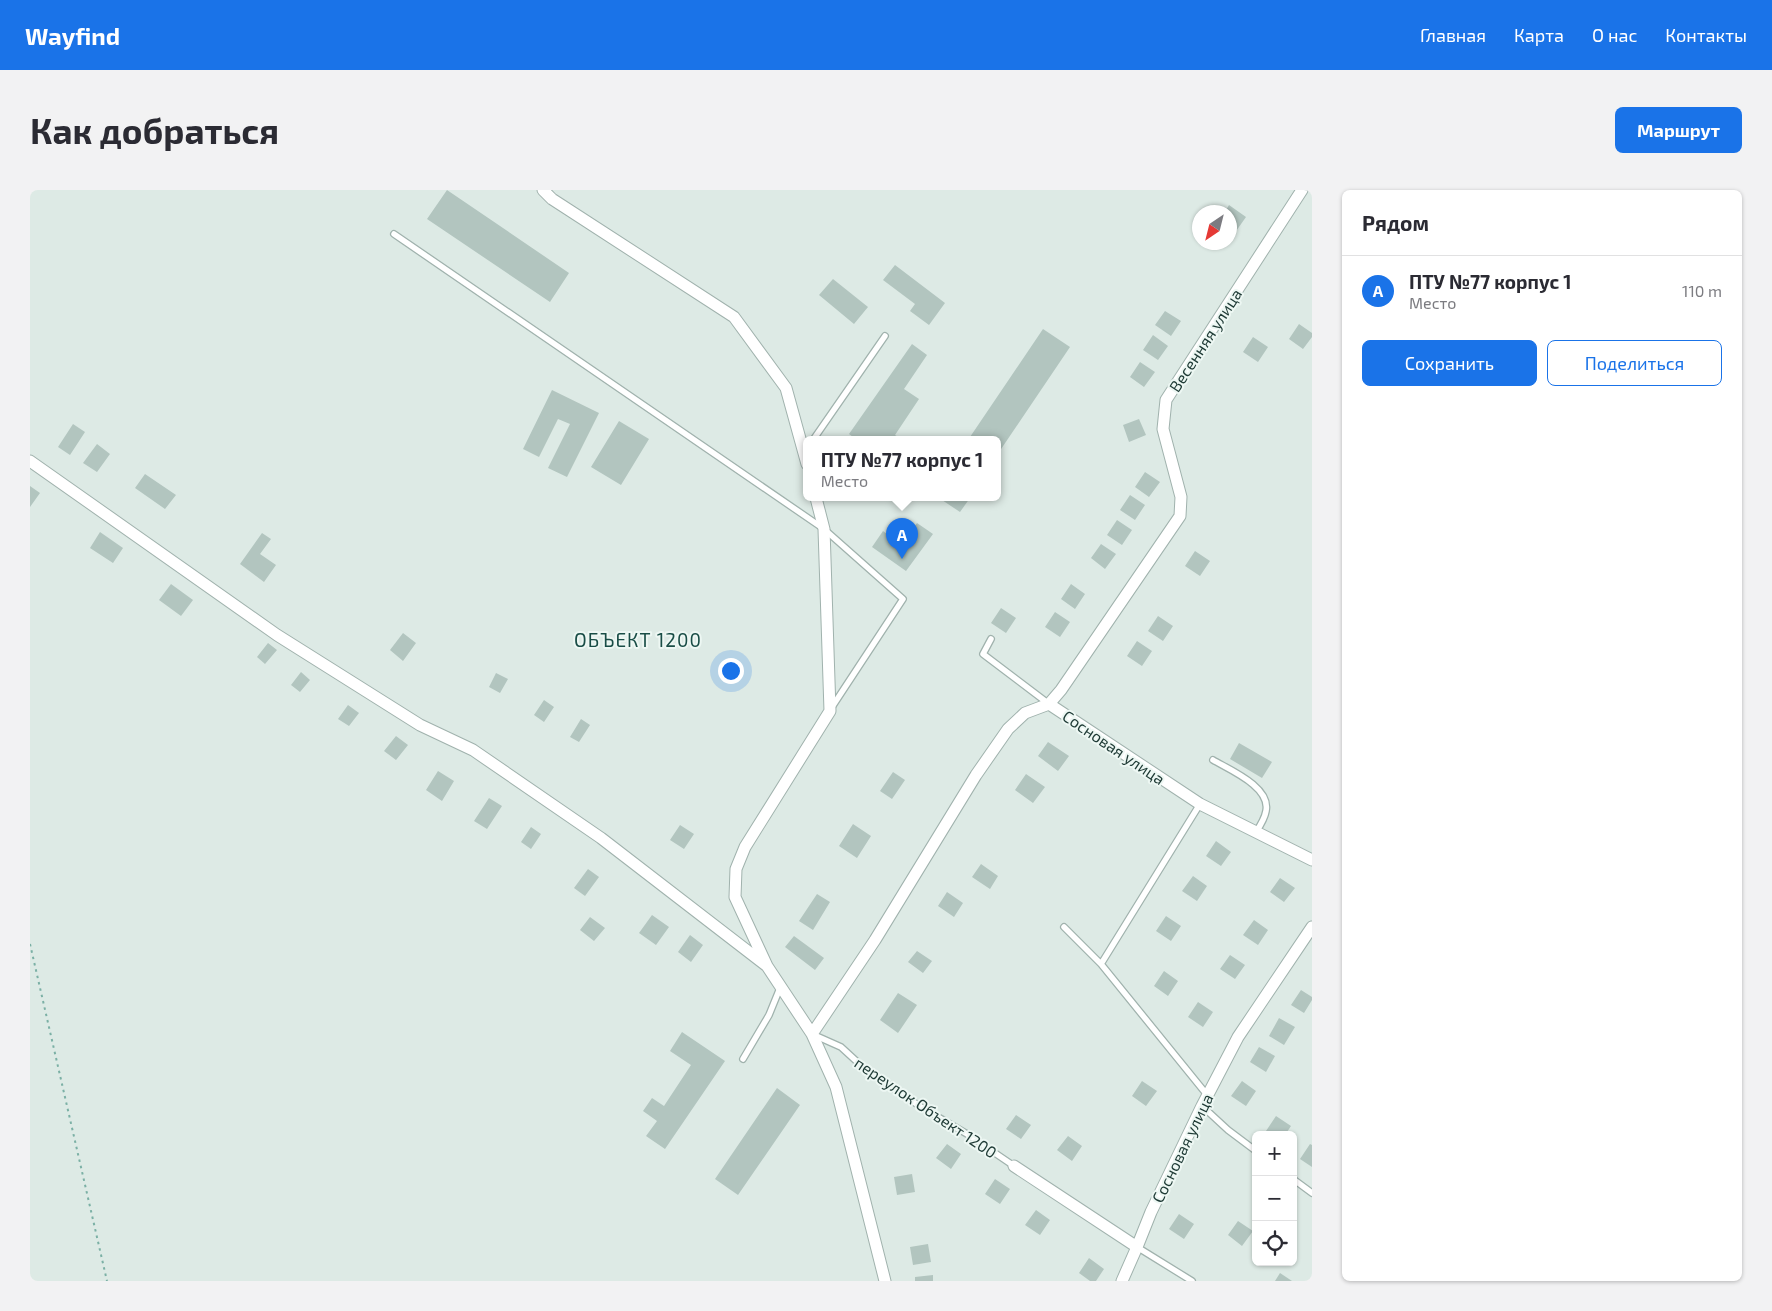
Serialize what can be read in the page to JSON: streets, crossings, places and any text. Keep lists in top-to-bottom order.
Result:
{
  "streets": {
    "street": ["Весенняя улица", "Сосновая улица"],
    "lane": ["переулок Объект 1200"]
  },
  "crossings": [
    ["Весенняя улица", "Сосновая улица"]
  ],
  "districts": ["ОБЪЕКТ 1200"],
  "north": "bottom left",
  "page": {
    "header": "Wayfind",
    "nav": [
      "Главная",
      "Карта",
      "О нас",
      "Контакты"
    ],
    "buttons": [
      "Маршрут",
      ["Сохранить", "Поделиться"]
    ],
    "title": "Как добраться",
    "heading": "Рядом",
    "list": [
      {
        "mark": "A",
        "name": "ПТУ №77 корпус 1",
        "note": "Место",
        "value": "110 m"
      }
    ],
    "popup": ["ПТУ №77 корпус 1", "Место"],
    "pins": "A",
    "map_buttons": ["+", "−"]
  }
}
